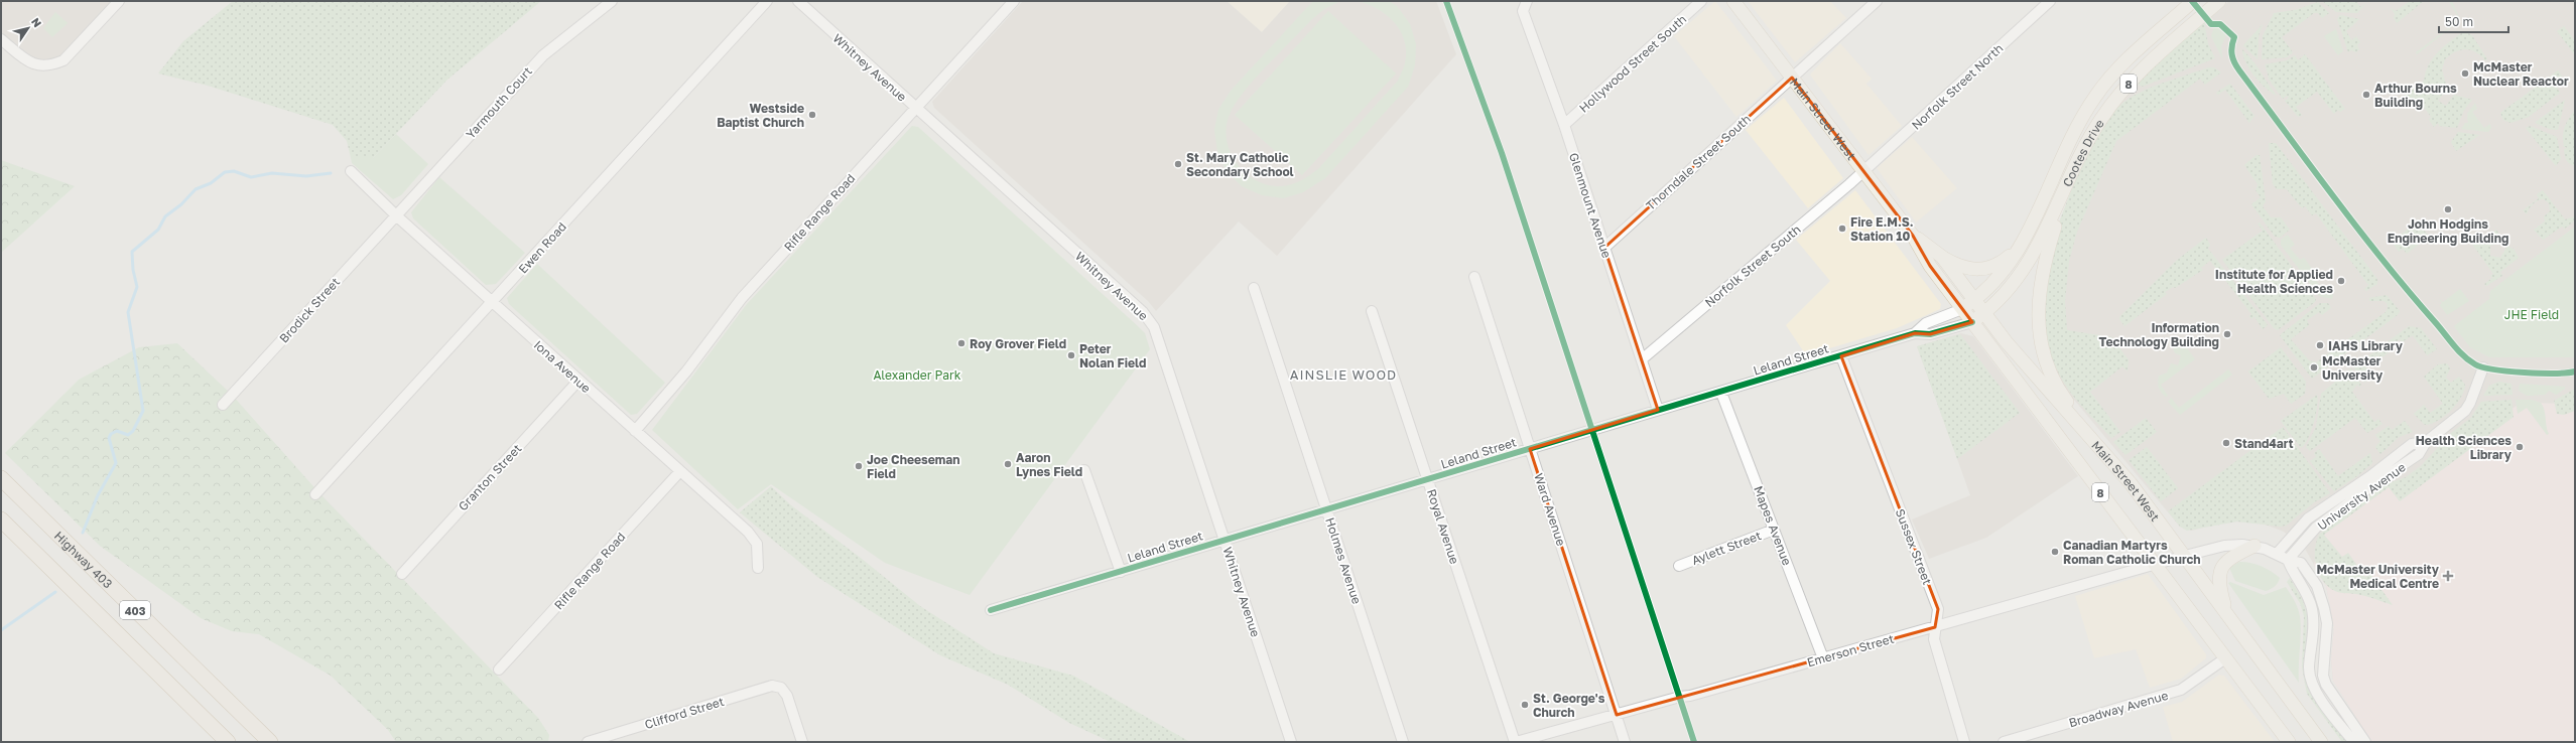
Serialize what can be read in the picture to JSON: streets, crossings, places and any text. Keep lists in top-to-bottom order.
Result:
{
  "streets": {
    "highway": ["Highway 403", "403"],
    "main road": ["8", "Main Street West", "Cootes Drive"],
    "street": [
      "Hollywood Street South",
      "Whitney Avenue",
      "Norfolk Street North",
      "Yarmouth Court",
      "Thorndale Street South",
      "Glenmount Avenue",
      "Rifle Range Road",
      "Ewen Road",
      "Norfolk Street South",
      "Brodick Street",
      "Leland Street",
      "Iona Avenue",
      "Granton Street",
      "University Avenue",
      "Ward Avenue",
      "Mapes Avenue",
      "Royal Avenue",
      "Sussex Street",
      "Aylett Street",
      "Holmes Avenue",
      "Emerson Street",
      "Broadway Avenue",
      "Clifford Street"
    ]
  },
  "crossings": [
    ["Hollywood Street South", "Glenmount Avenue"],
    ["Whitney Avenue", "Rifle Range Road"],
    ["Whitney Avenue", "Leland Street"],
    ["Norfolk Street North", "Main Street West"],
    ["Norfolk Street North", "Norfolk Street South"],
    ["Yarmouth Court", "Brodick Street"],
    ["Yarmouth Court", "Iona Avenue"],
    ["Main Street West", "Cootes Drive"],
    ["Main Street West", "Thorndale Street South"],
    ["Main Street West", "Norfolk Street South"],
    ["Main Street West", "Leland Street"],
    ["Main Street West", "Emerson Street"],
    ["Main Street West", "Broadway Avenue"],
    ["Cootes Drive", "Leland Street"],
    ["Thorndale Street South", "Glenmount Avenue"],
    ["Glenmount Avenue", "Norfolk Street South"],
    ["Glenmount Avenue", "Leland Street"],
    ["Rifle Range Road", "Iona Avenue"],
    ["Ewen Road", "Iona Avenue"],
    ["Brodick Street", "Iona Avenue"],
    ["Leland Street", "Ward Avenue"],
    ["Leland Street", "Mapes Avenue"],
    ["Leland Street", "Royal Avenue"],
    ["Leland Street", "Sussex Street"],
    ["Leland Street", "Holmes Avenue"],
    ["Iona Avenue", "Granton Street"],
    ["Ward Avenue", "Emerson Street"],
    ["Mapes Avenue", "Aylett Street"],
    ["Mapes Avenue", "Emerson Street"],
    ["Royal Avenue", "Emerson Street"],
    ["Sussex Street", "Emerson Street"]
  ],
  "districts": ["AINSLIE WOOD"],
  "parks": ["JHE Field", "Alexander Park"],
  "places": {
    "other": [
      "McMaster Nuclear Reactor",
      "Arthur Bourns Building",
      "Westside Baptist Church",
      "St. Mary Catholic Secondary School",
      "John Hodgins Engineering Building",
      "Fire E.M.S. Station 10",
      "Institute for Applied Health Sciences",
      "Information Technology Building",
      "Roy Grover Field",
      "IAHS Library",
      "Peter Nolan Field",
      "McMaster University",
      "Stand4art",
      "Health Sciences Library",
      "Aaron Lynes Field",
      "Joe Cheeseman Field",
      "Canadian Martyrs Roman Catholic Church",
      "St. George's Church"
    ],
    "health": ["McMaster University Medical Centre"]
  },
  "scale_bar": "50 m",
  "north": "top right"
}
